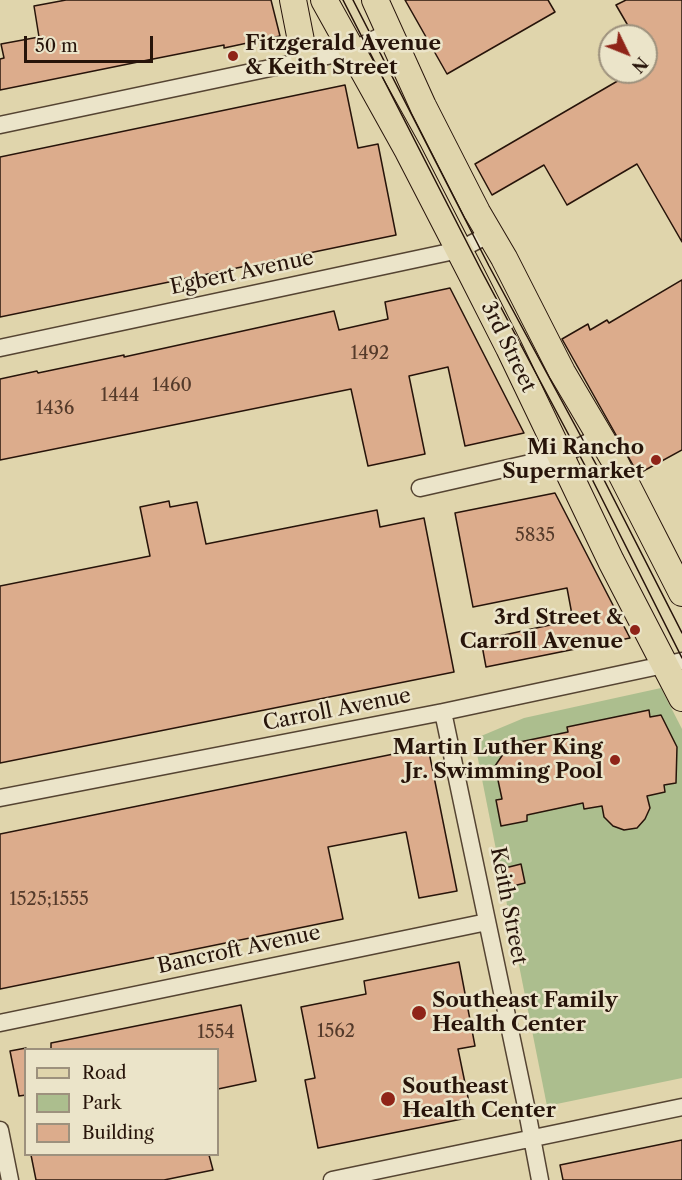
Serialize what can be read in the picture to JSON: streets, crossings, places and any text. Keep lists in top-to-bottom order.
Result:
{
  "streets": {
    "main road": ["3rd Street"],
    "street": [
      "Egbert Avenue",
      "Carroll Avenue",
      "Keith Street",
      "Bancroft Avenue"
    ]
  },
  "crossings": [
    ["Egbert Avenue", "3rd Street"],
    ["3rd Street", "Carroll Avenue"],
    ["Carroll Avenue", "Keith Street"],
    ["Keith Street", "Bancroft Avenue"]
  ],
  "places": [
    "Fitzgerald Avenue & Keith Street",
    "Mi Rancho Supermarket",
    "3rd Street & Carroll Avenue",
    "Martin Luther King Jr. Swimming Pool",
    "Southeast Family Health Center",
    "Southeast Health Center"
  ],
  "house_numbers": [
    "1492",
    "1460",
    "1444",
    "1436",
    "5835",
    "1525;1555",
    "1562",
    "1554"
  ],
  "legend": ["Road", "Park", "Building"],
  "scale_bar": "50 m",
  "north": "bottom right"
}
